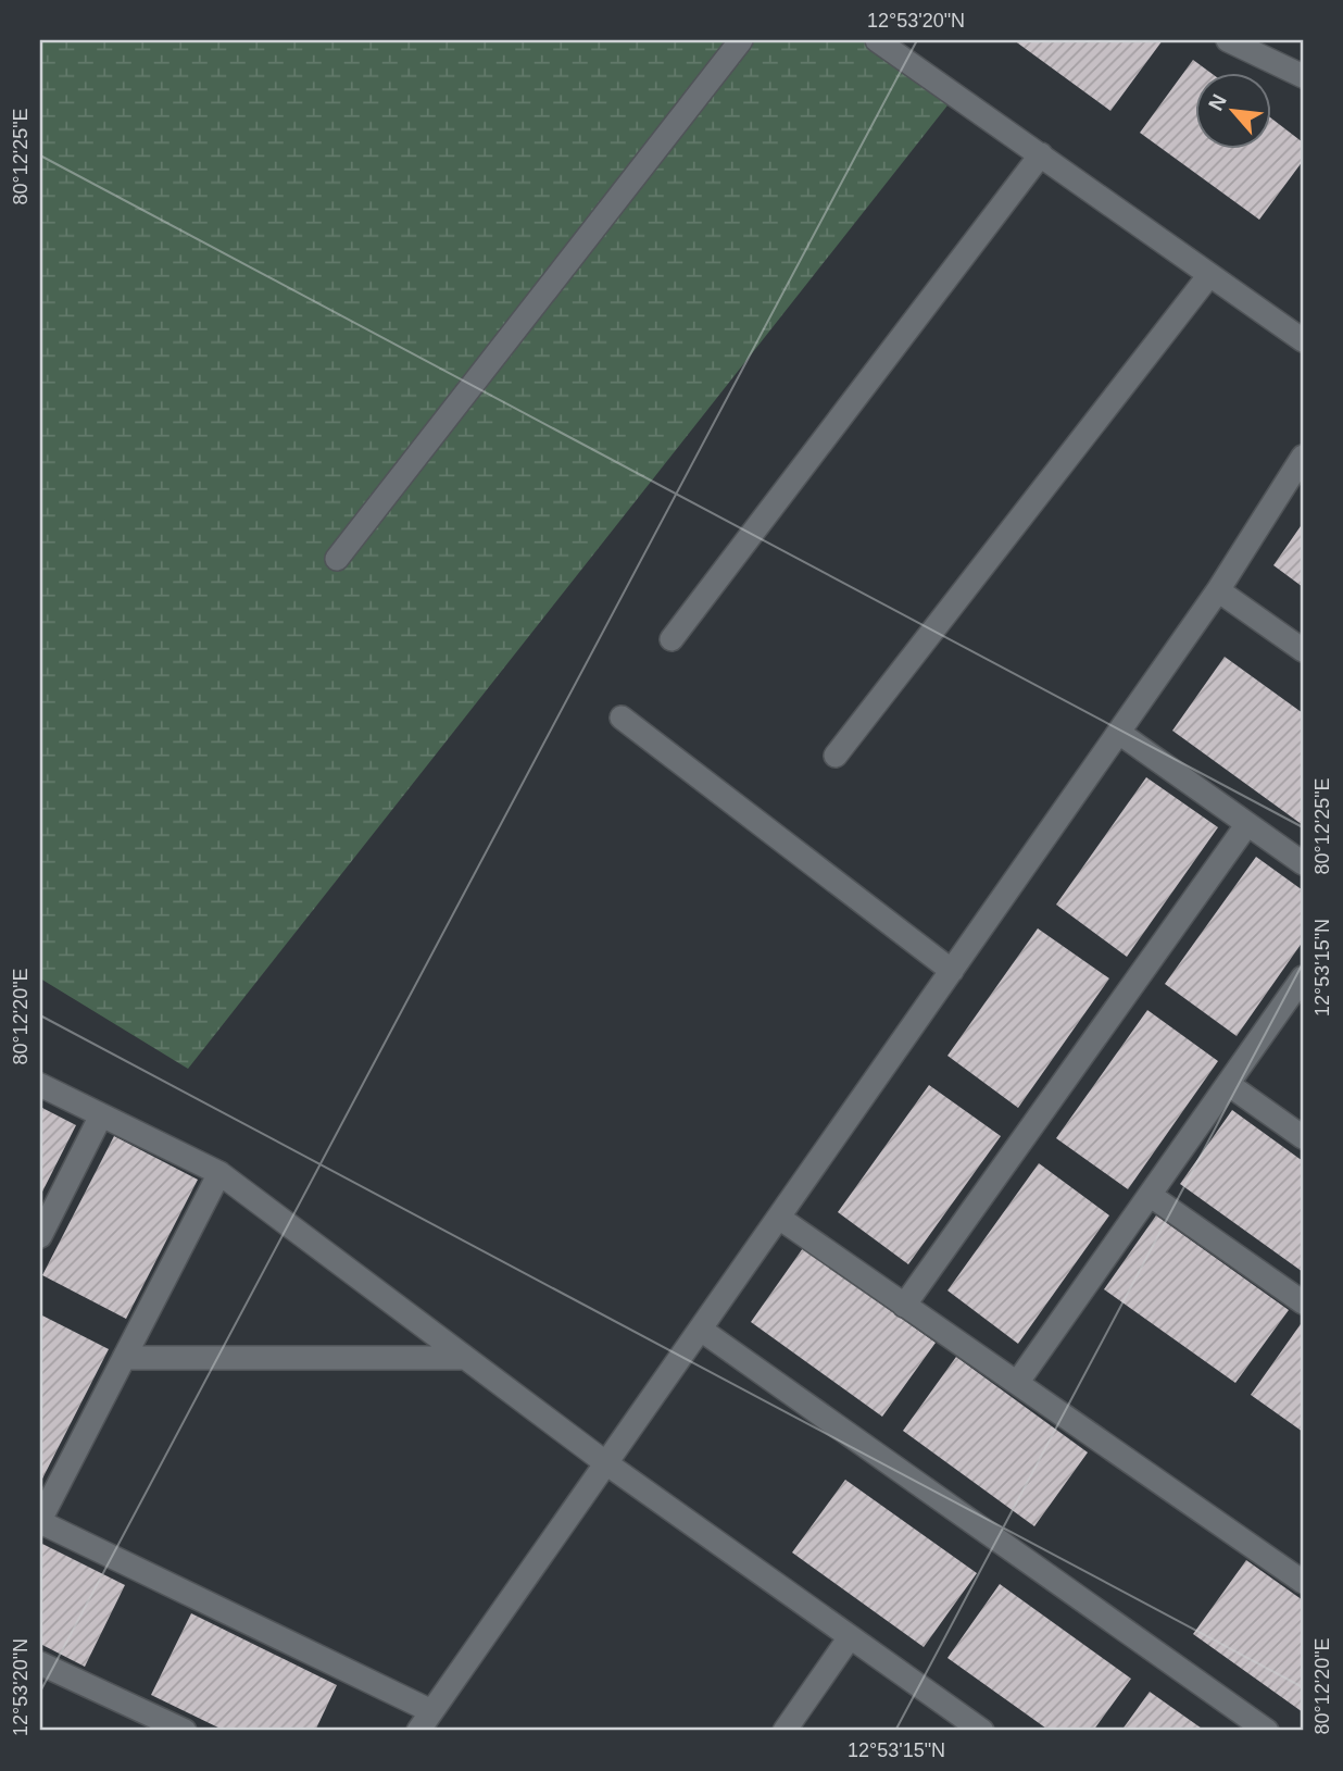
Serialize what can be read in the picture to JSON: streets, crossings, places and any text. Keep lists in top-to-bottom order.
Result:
{
  "north": "top left",
  "coordinates": [
    "12°53'20\"N",
    "80°12'25\"E",
    "12°53'15\"N",
    "80°12'20\"E"
  ]
}
